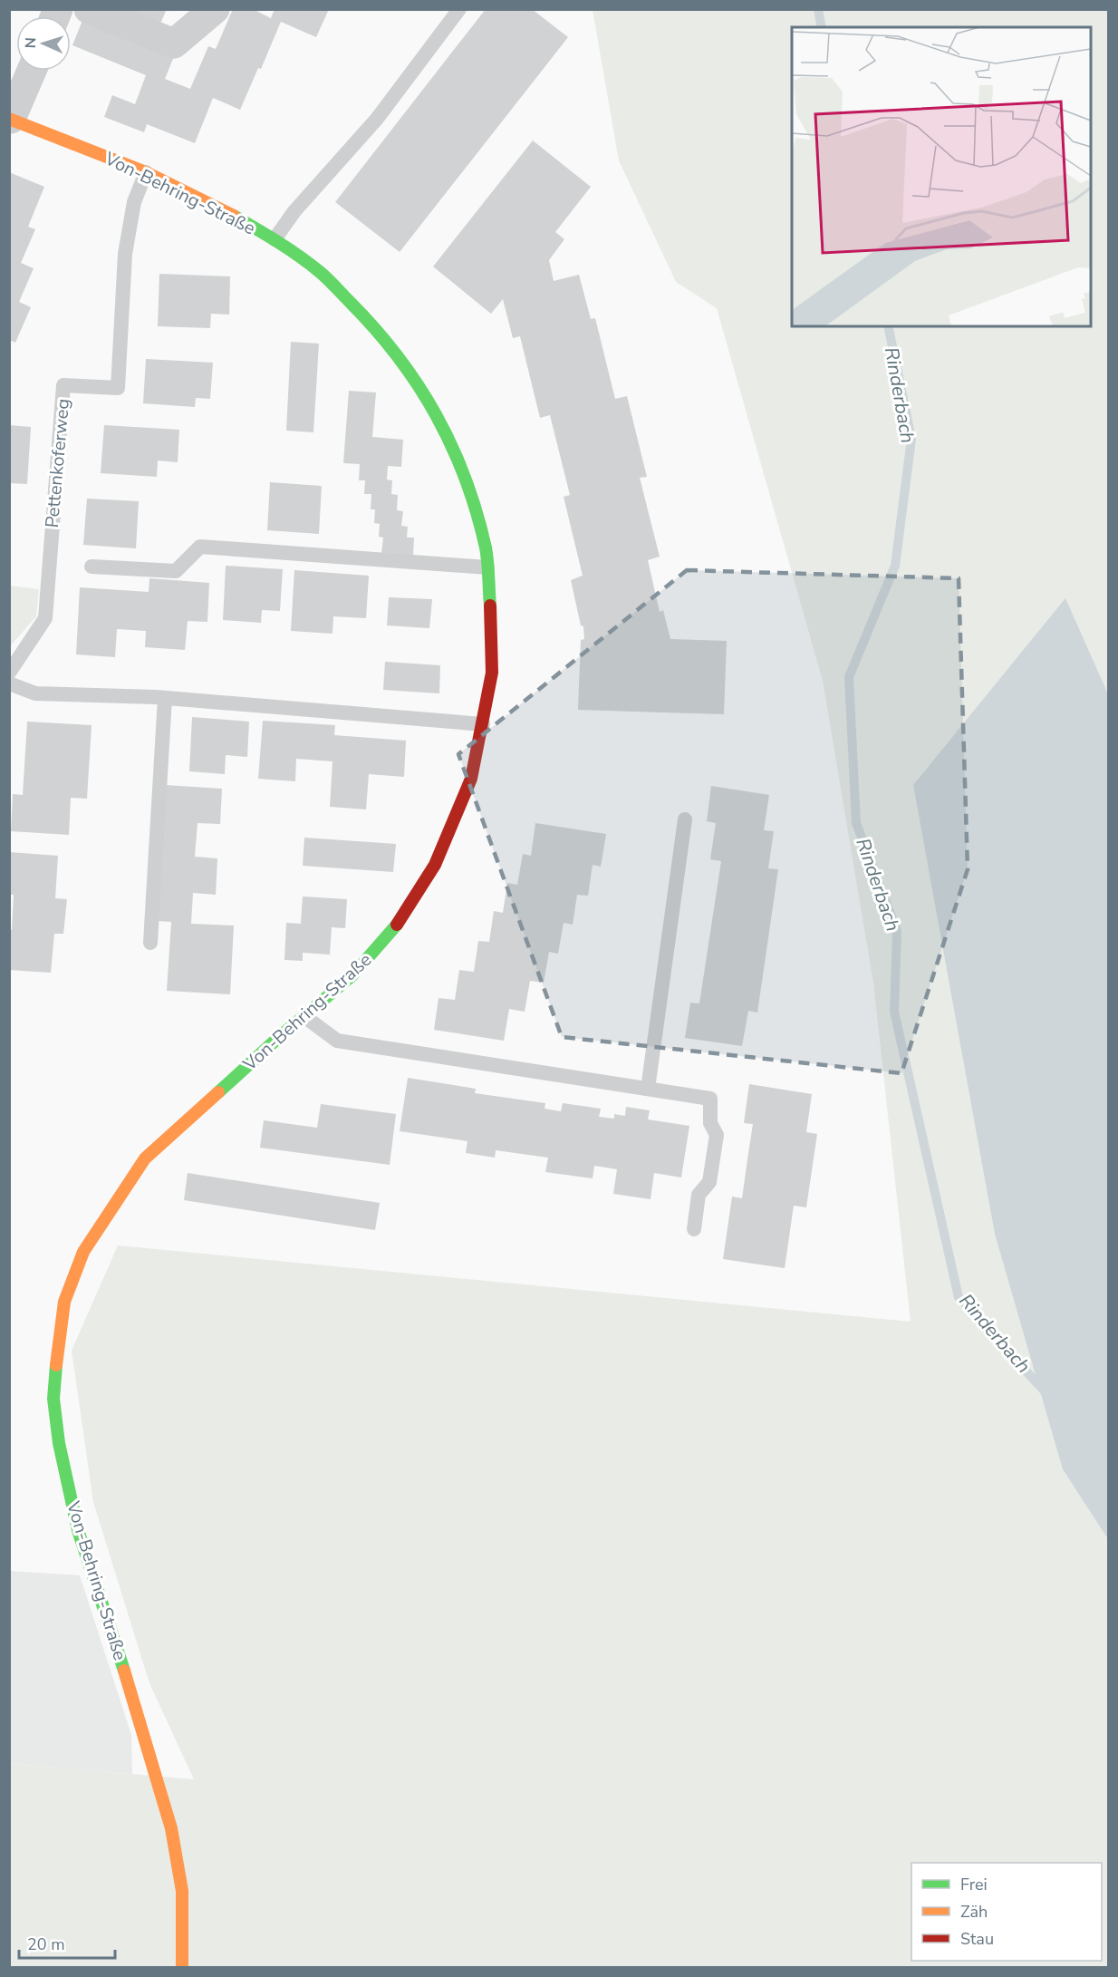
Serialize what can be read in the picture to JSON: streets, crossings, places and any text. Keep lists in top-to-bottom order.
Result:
{
  "streets": {
    "street": ["Von-Behring-Straße"],
    "lane": ["Pettenkoferweg"]
  },
  "crossings": [
    ["Von-Behring-Straße", "Pettenkoferweg"]
  ],
  "water": ["Rinderbach"],
  "legend": ["Frei", "Zäh", "Stau"],
  "scale_bar": "20 m",
  "north": "left"
}
